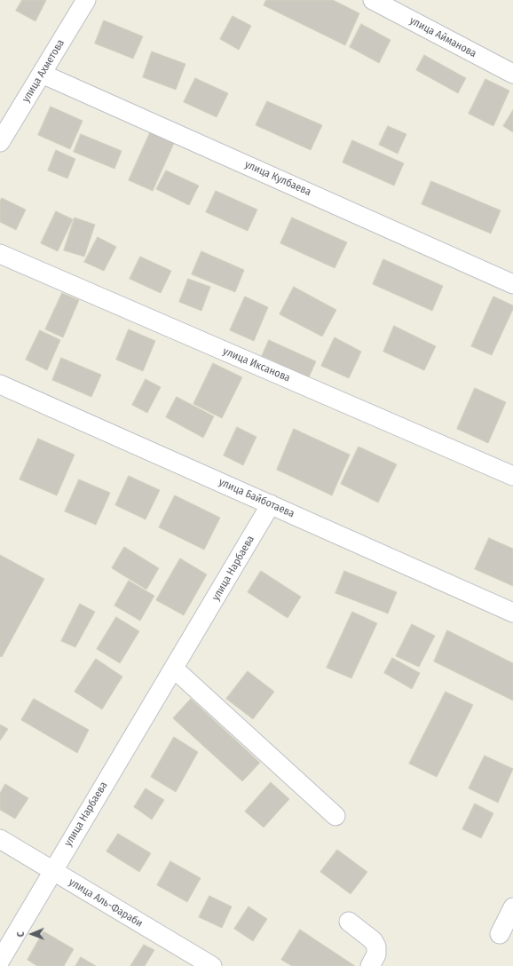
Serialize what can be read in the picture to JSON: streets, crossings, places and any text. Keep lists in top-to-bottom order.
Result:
{
  "streets": {
    "street": [
      "улица Айманова",
      "улица Ахметова",
      "улица Кулбаева",
      "улица Иксанова",
      "улица Байботаева",
      "улица Нарбаева",
      "улица Аль-Фараби"
    ]
  },
  "crossings": [
    ["улица Ахметова", "улица Кулбаева"],
    ["улица Байботаева", "улица Нарбаева"],
    ["улица Нарбаева", "улица Аль-Фараби"]
  ],
  "north": "left"
}
